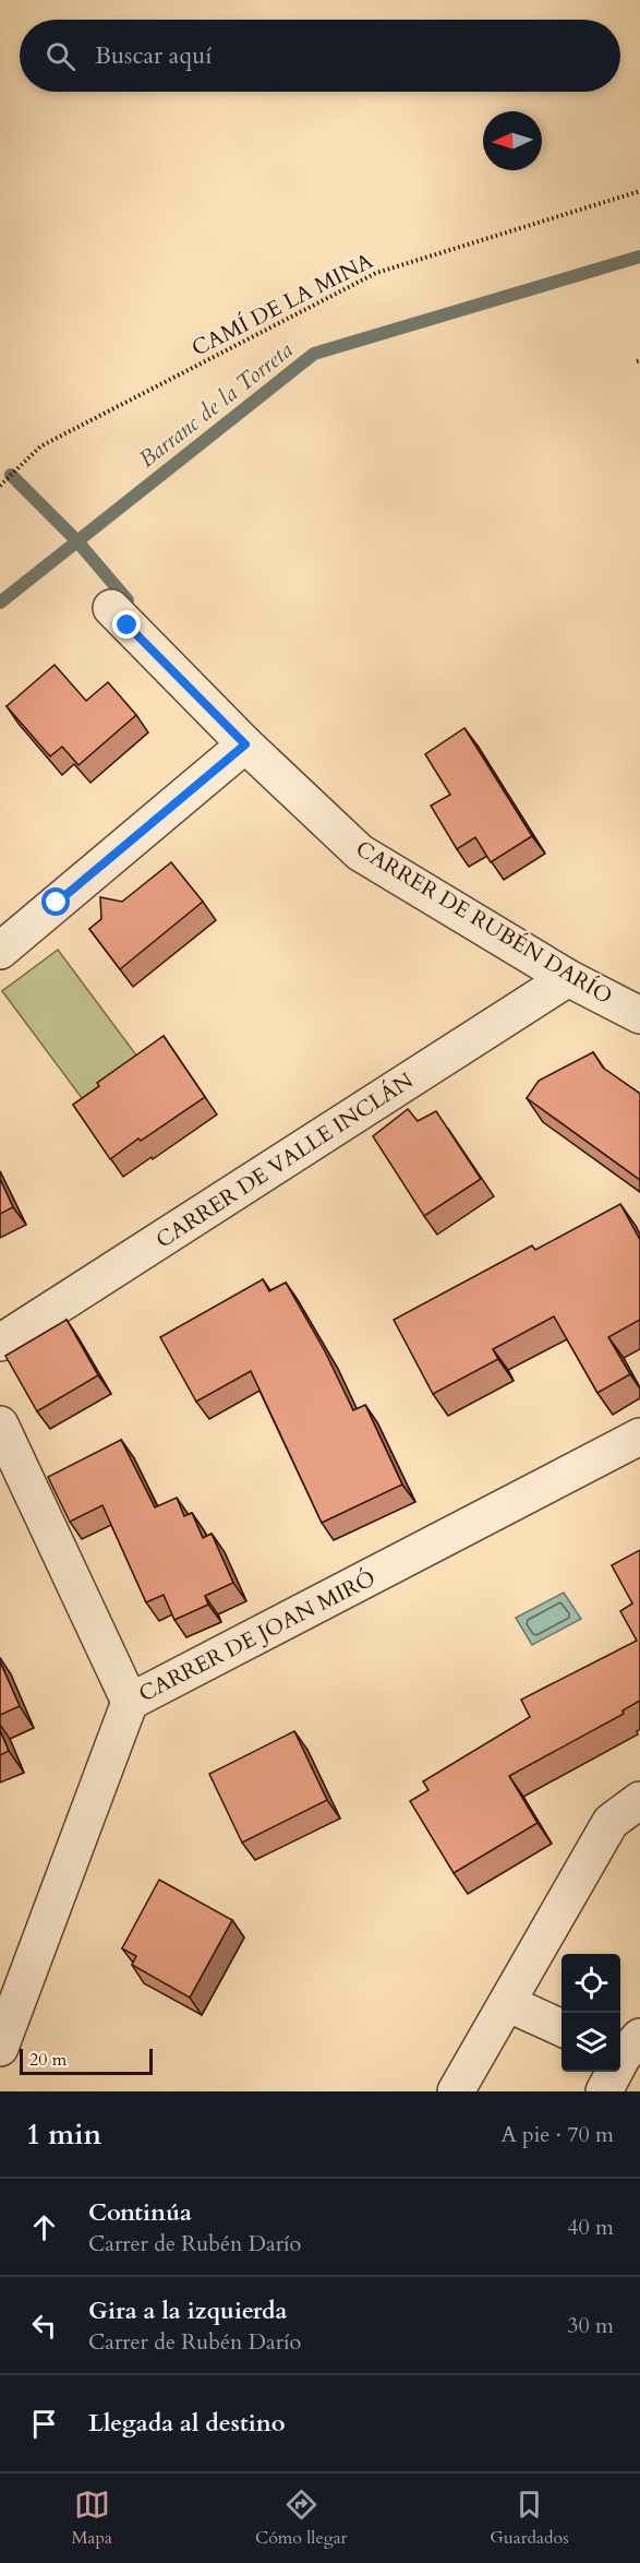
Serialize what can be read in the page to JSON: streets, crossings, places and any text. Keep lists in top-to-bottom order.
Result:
{
  "streets": {
    "street": ["CARRER DE RUBÉN DARÍO", "CARRER DE VALLE INCLÁN", "CARRER DE JOAN MIRÓ"],
    "path": ["CAMÍ DE LA MINA"]
  },
  "crossings": [
    ["CARRER DE RUBÉN DARÍO", "CARRER DE VALLE INCLÁN"]
  ],
  "water": ["Barranc de la Torreta"],
  "scale_bar": "20 m",
  "north": "left",
  "page": {
    "search": "Buscar aquí",
    "scale": "20 m",
    "heading": ["1 min", "A pie · 70 m"],
    "list": [
      ["Continúa", "Carrer de Rubén Darío", "40 m"],
      ["Gira a la izquierda", "Carrer de Rubén Darío", "30 m"],
      "Llegada al destino"
    ],
    "nav": ["Mapa", "Cómo llegar", "Guardados"]
  }
}
